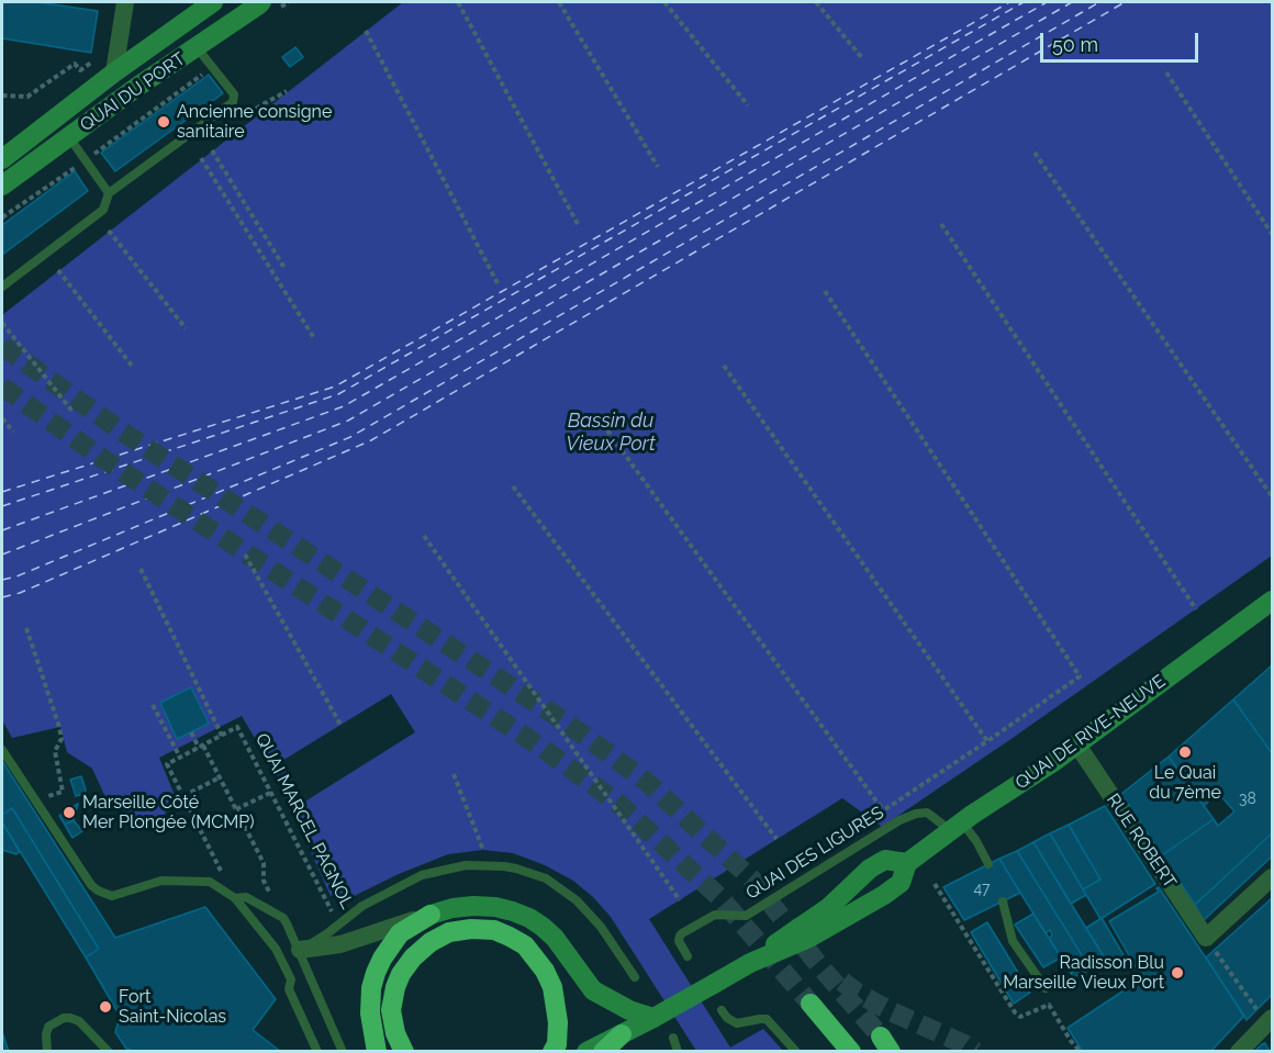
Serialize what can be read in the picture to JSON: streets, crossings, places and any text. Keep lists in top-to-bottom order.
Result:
{
  "streets": {
    "main road": ["QUAI DU PORT", "QUAI DE RIVE-NEUVE"],
    "street": ["RUE ROBERT"],
    "lane": ["QUAI DES LIGURES"],
    "path": ["QUAI MARCEL PAGNOL"]
  },
  "crossings": [
    ["QUAI DE RIVE-NEUVE", "RUE ROBERT"],
    ["QUAI DE RIVE-NEUVE", "QUAI DES LIGURES"]
  ],
  "water": ["Bassin du Vieux Port"],
  "places": [
    "Ancienne consigne sanitaire",
    "Le Quai du 7ème",
    "Marseille Côté Mer Plongée (MCMP)",
    "Radisson Blu Marseille Vieux Port",
    "Fort Saint-Nicolas"
  ],
  "house_numbers": ["38", "47"],
  "scale_bar": "50 m"
}
